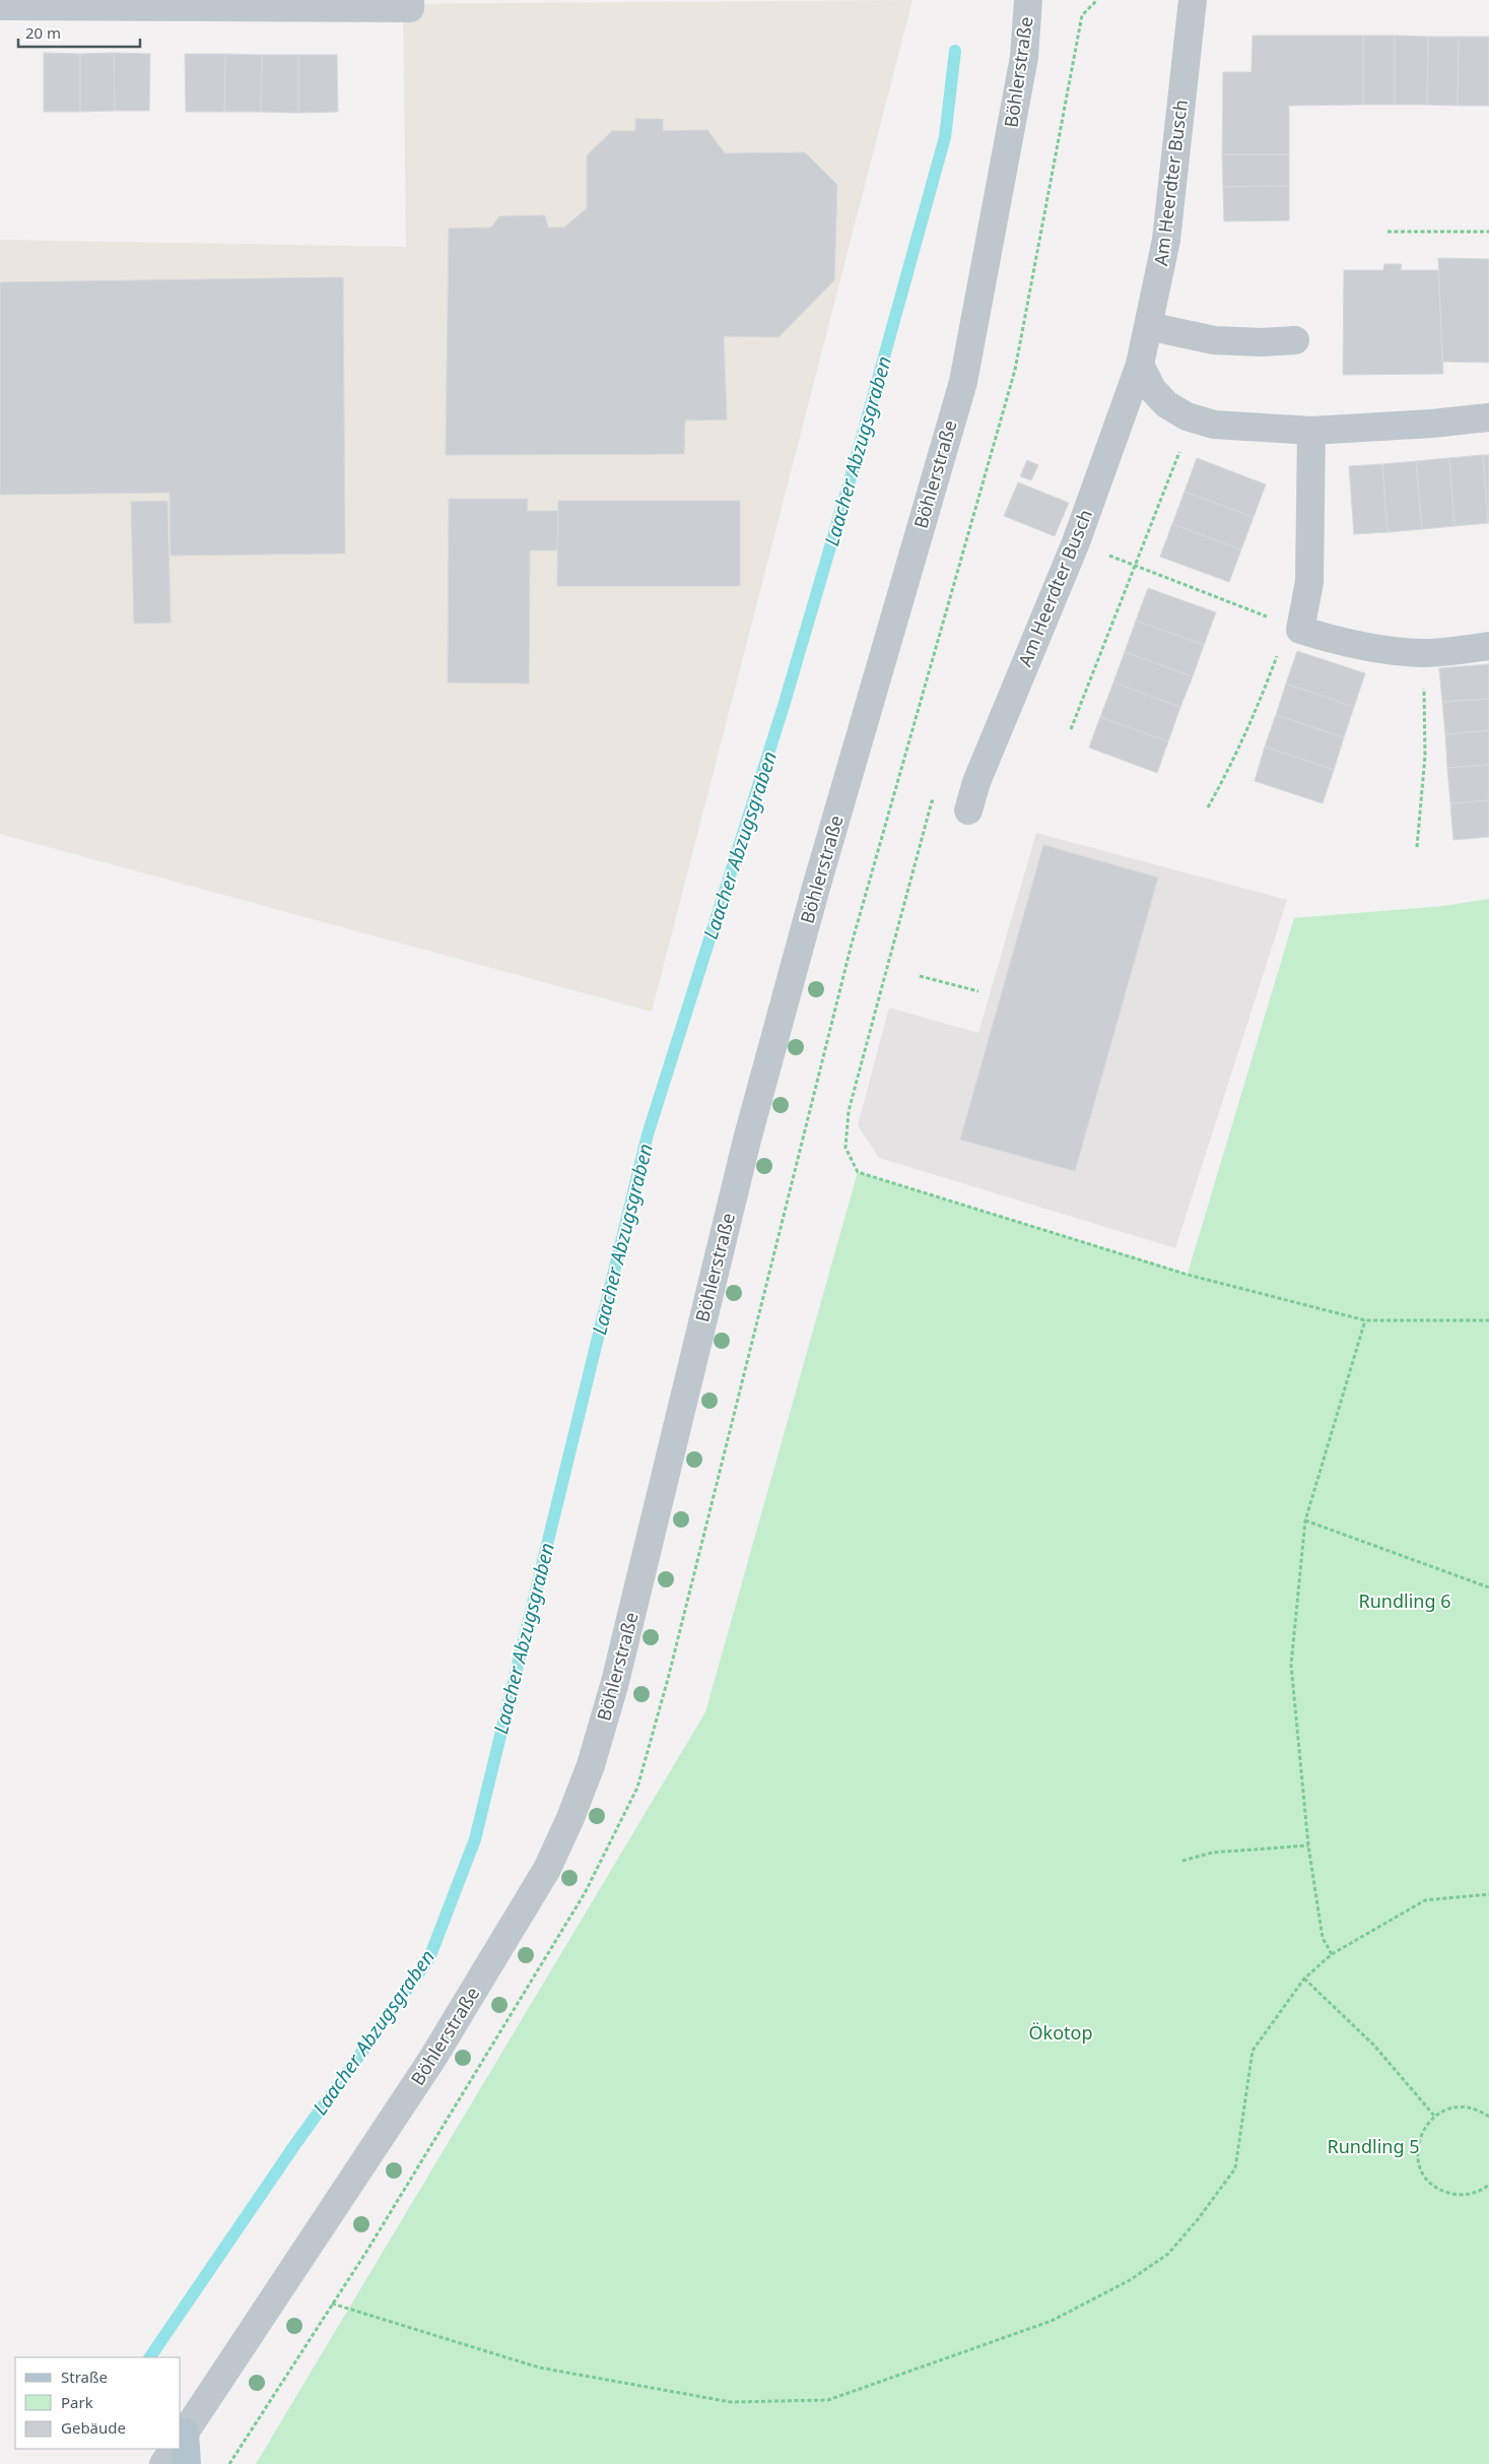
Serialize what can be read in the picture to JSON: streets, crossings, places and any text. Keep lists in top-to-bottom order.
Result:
{
  "streets": {
    "street": ["Böhlerstraße", "Am Heerdter Busch"]
  },
  "water": ["Laacher Abzugsgraben"],
  "parks": ["Rundling 6", "Ökotop", "Rundling 5"],
  "legend": ["Straße", "Park", "Gebäude"],
  "scale_bar": "20 m"
}
